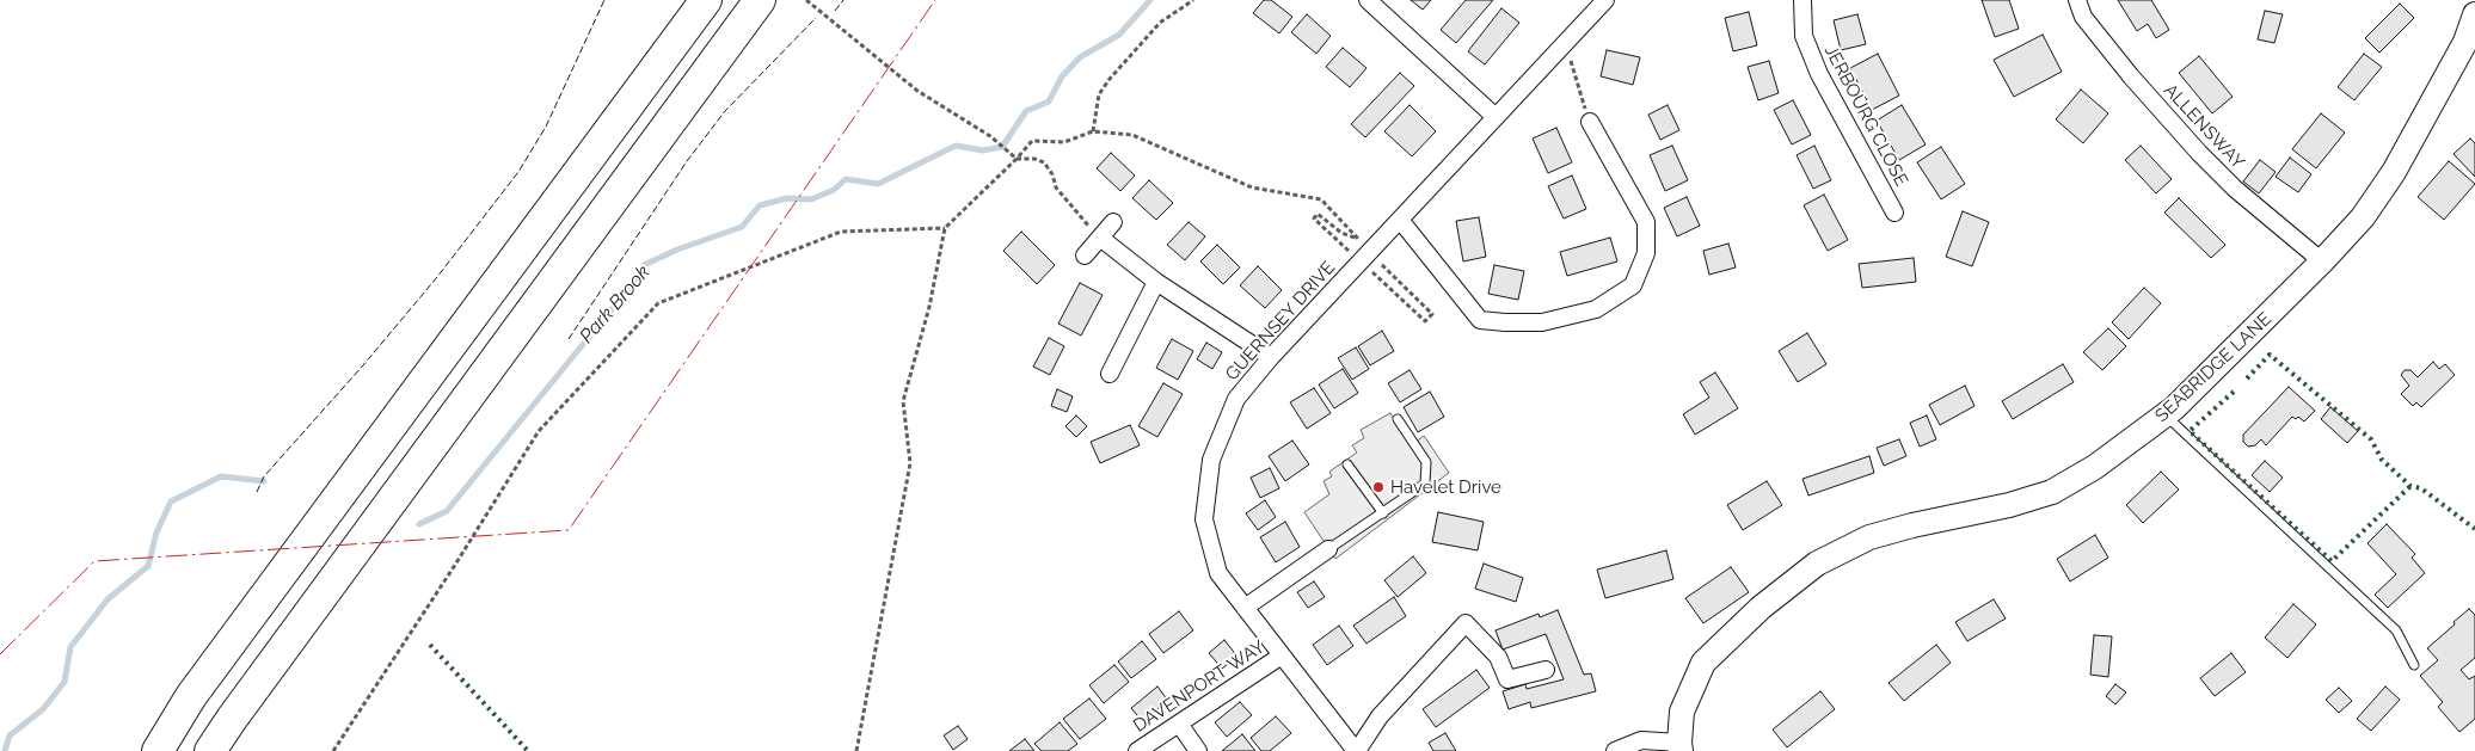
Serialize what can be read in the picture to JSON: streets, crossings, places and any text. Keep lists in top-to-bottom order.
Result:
{
  "streets": {
    "street": [
      "JERBOURG CLOSE",
      "ALLENSWAY",
      "GUERNSEY DRIVE",
      "SEABRIDGE LANE",
      "DAVENPORT WAY"
    ]
  },
  "crossings": [
    ["ALLENSWAY", "SEABRIDGE LANE"],
    ["GUERNSEY DRIVE", "DAVENPORT WAY"]
  ],
  "water": ["Park Brook"],
  "places": ["Havelet Drive"]
}
